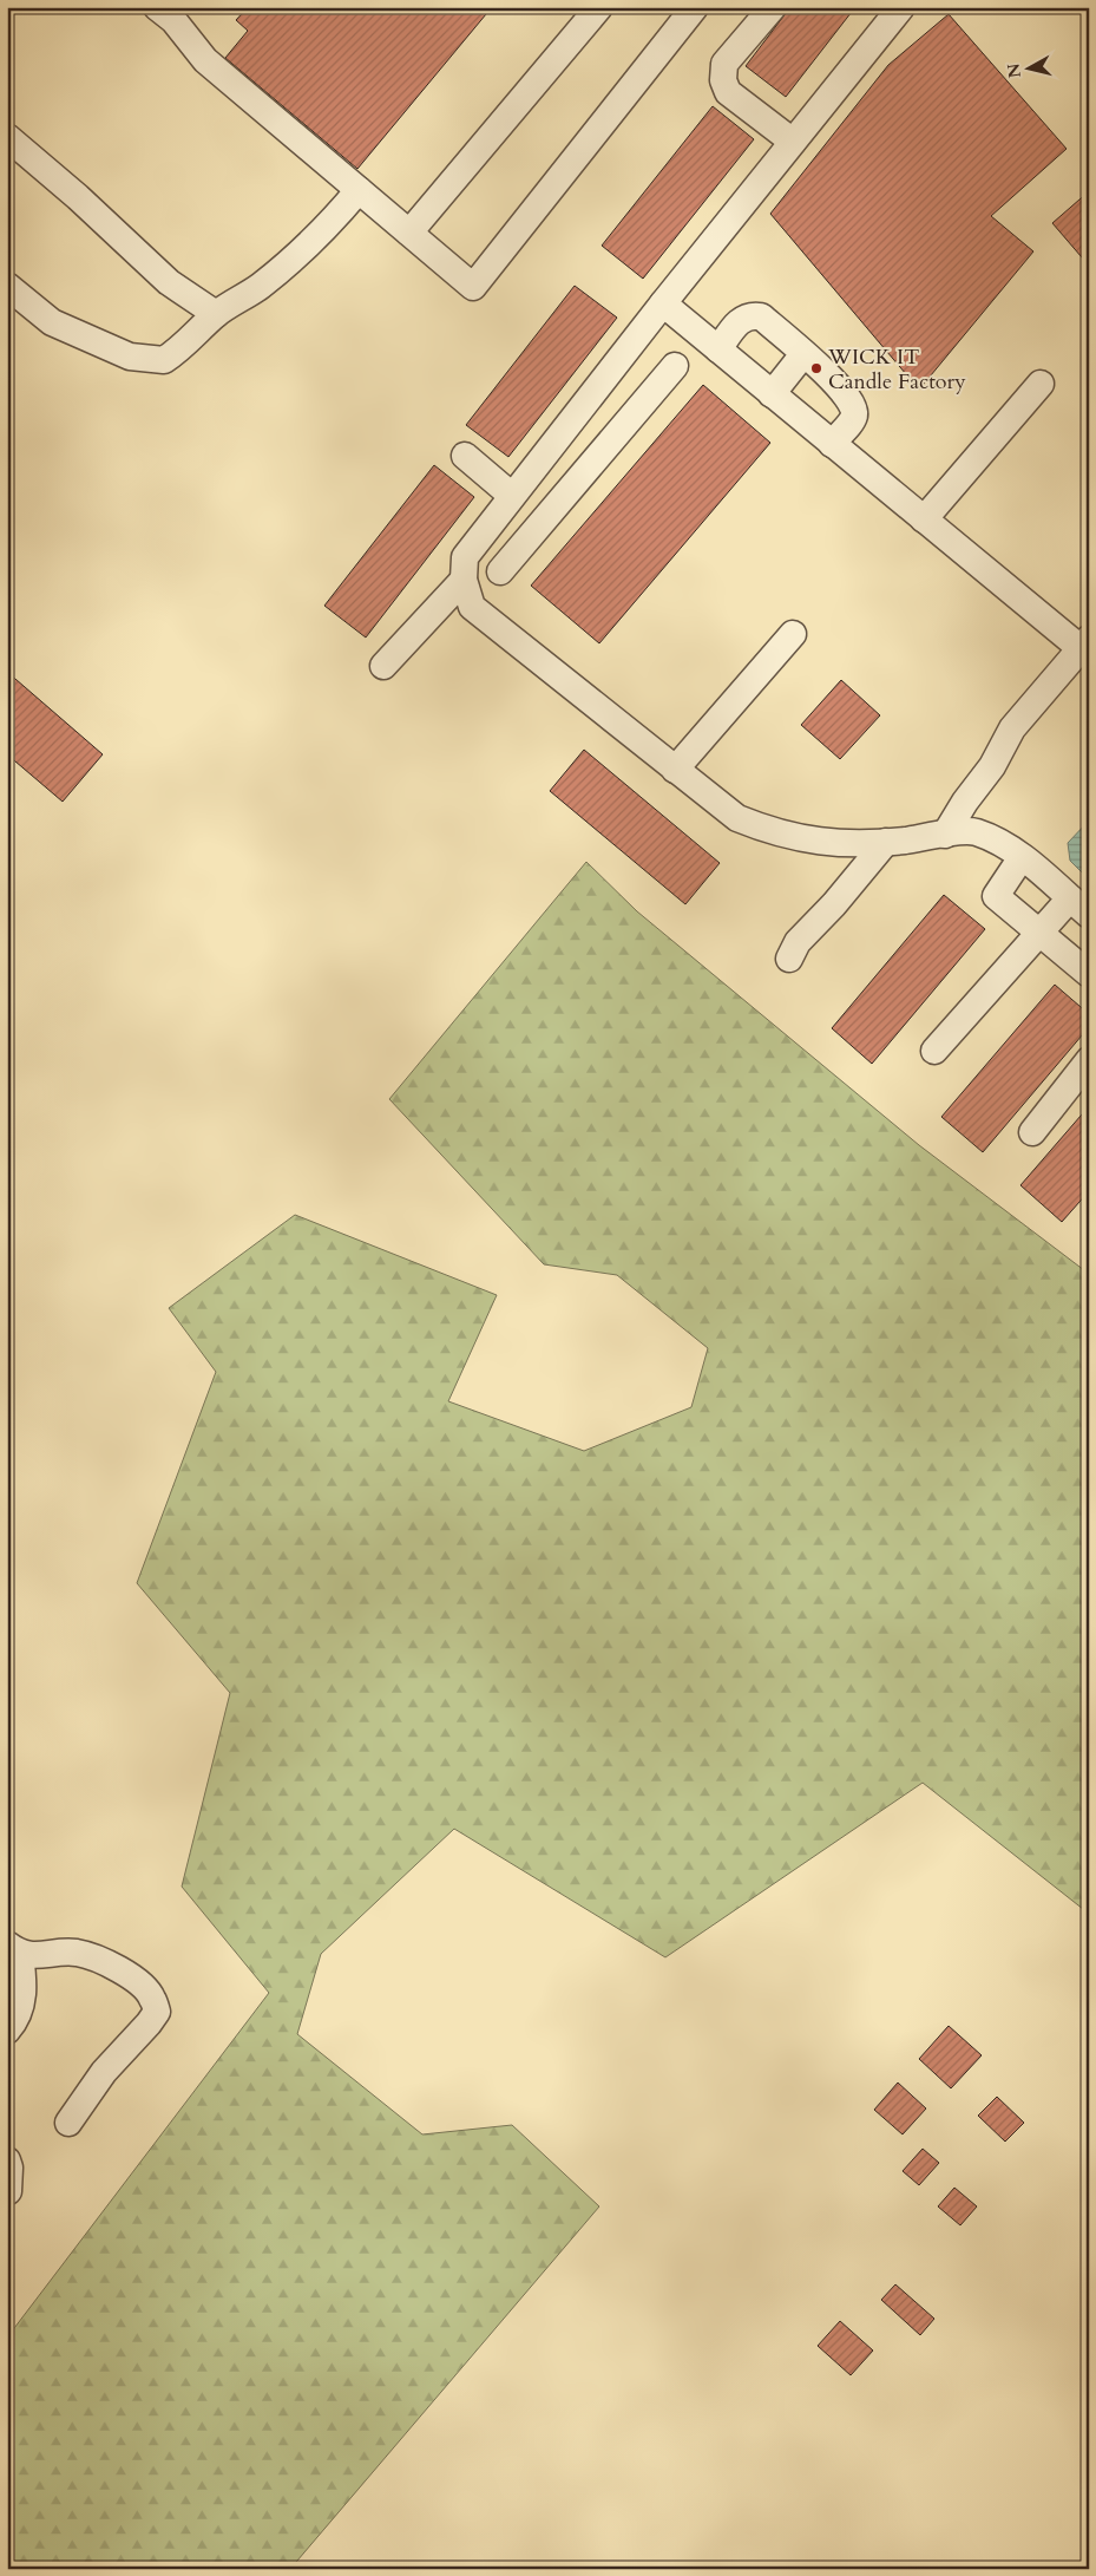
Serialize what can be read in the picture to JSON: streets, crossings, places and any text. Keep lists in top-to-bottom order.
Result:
{
  "places": ["WICK IT Candle Factory"],
  "north": "left"
}
